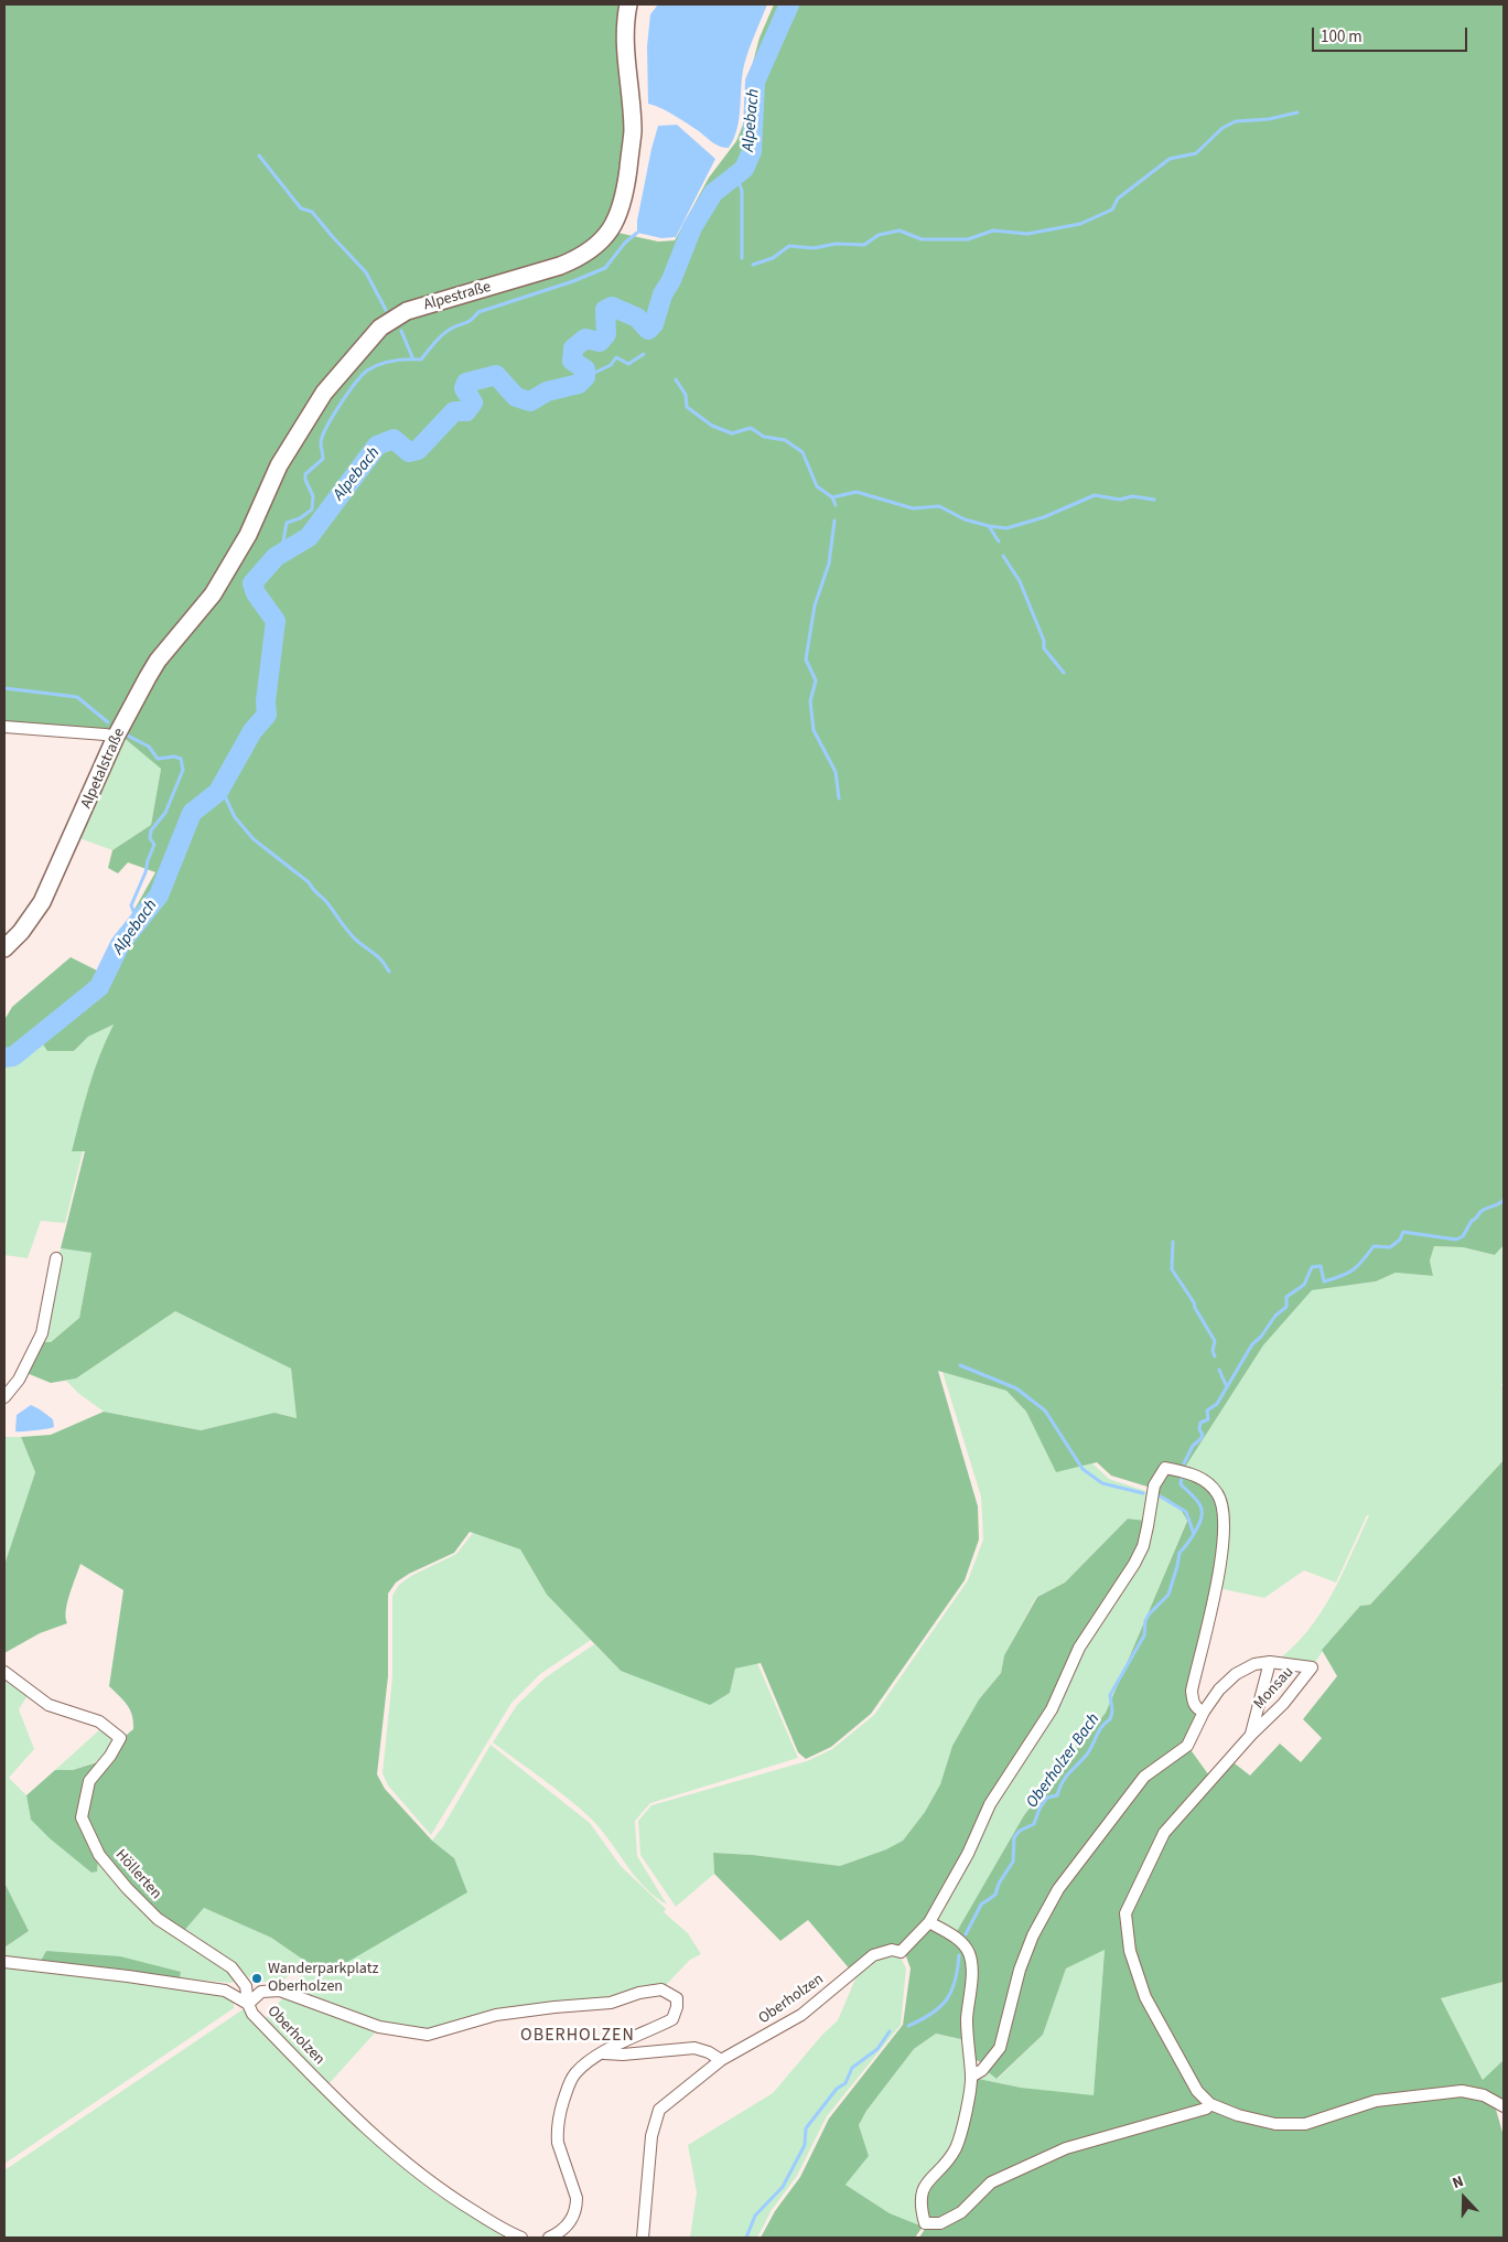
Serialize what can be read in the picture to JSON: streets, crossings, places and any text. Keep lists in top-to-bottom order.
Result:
{
  "streets": {
    "main road": ["Alpestraße", "Alpetalstraße"],
    "street": ["Monsau", "Höllerten", "Oberholzen"]
  },
  "crossings": [
    ["Alpestraße", "Alpetalstraße"],
    ["Höllerten", "Oberholzen"]
  ],
  "districts": ["OBERHOLZEN"],
  "water": ["Alpebach", "Oberholzer Bach"],
  "places": ["Wanderparkplatz Oberholzen"],
  "scale_bar": "100 m",
  "north": "top"
}
